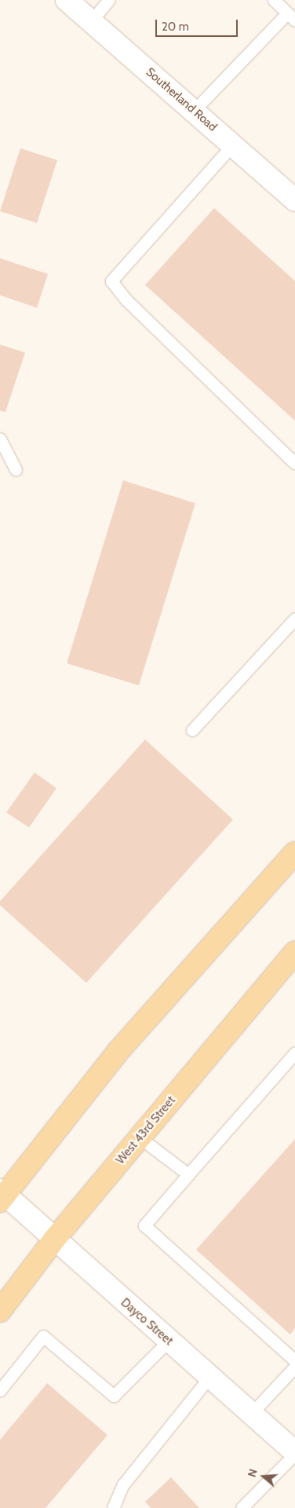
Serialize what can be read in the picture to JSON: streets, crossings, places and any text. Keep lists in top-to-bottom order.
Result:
{
  "streets": {
    "main road": ["West 43rd Street"],
    "street": ["Southerland Road", "Dayco Street"]
  },
  "crossings": [
    ["West 43rd Street", "Dayco Street"]
  ],
  "scale_bar": "20 m",
  "north": "left"
}
